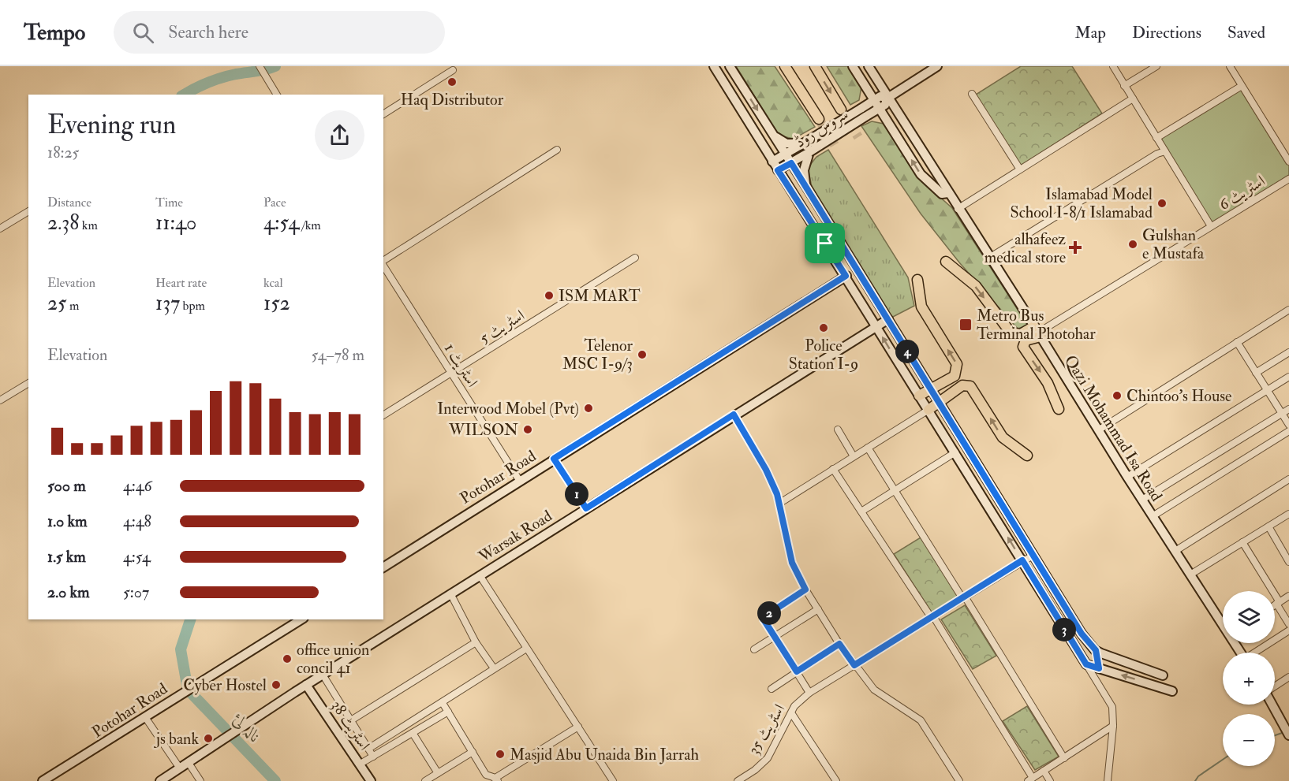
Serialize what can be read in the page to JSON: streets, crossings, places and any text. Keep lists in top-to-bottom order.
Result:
{
  "streets": {
    "street": [
      "سروس روڈ",
      "اسٹریٹ 6",
      "اسٹریٹ 5",
      "اسٹریٹ 1",
      "Qazi Mohammad Isa Road",
      "Potohar Road",
      "Warsak Road",
      "اسٹریٹ 38",
      "اسٹریٹ 35"
    ]
  },
  "crossings": [
    ["سروس روڈ", "Qazi Mohammad Isa Road"],
    ["اسٹریٹ 6", "Qazi Mohammad Isa Road"],
    ["اسٹریٹ 5", "اسٹریٹ 1"],
    ["اسٹریٹ 1", "Potohar Road"],
    ["Warsak Road", "اسٹریٹ 38"]
  ],
  "water": ["نالہ لئ"],
  "places": {
    "other": [
      "Haq Distributor",
      "Islamabad Model School I-8/1 Islamabad",
      "Gulshan e Mustafa",
      "ISM MART",
      "Police Station I-9",
      "Telenor MSC I-9/3",
      "Chintoo's House",
      "Interwood Mobel (Pvt)",
      "WILSON",
      "office union concil 41",
      "Cyber Hostel",
      "js bank",
      "Masjid Abu Unaida Bin Jarrah"
    ],
    "health": ["alhafeez medical store"],
    "transit": ["Metro Bus Terminal Photohar"]
  },
  "page": {
    "header": "Tempo",
    "search": "Search here",
    "nav": ["Map", "Directions", "Saved"],
    "heading": ["Evening run", "18:25"],
    "stats": [
      ["Distance", "2.38 km"],
      ["Time", "11:40"],
      ["Pace", "4:54 /km"],
      ["Elevation", "25 m"],
      ["Heart rate", "137 bpm"],
      ["kcal", "152"]
    ],
    "chart": ["Elevation", "54–78 m"],
    "pins": [
      "4",
      "1",
      "2",
      "3"
    ],
    "list": [
      {
        "name": "500 m",
        "note": "4:46"
      },
      {
        "name": "1.0 km",
        "note": "4:48"
      },
      {
        "name": "1.5 km",
        "note": "4:54"
      },
      {
        "name": "2.0 km",
        "note": "5:07"
      }
    ],
    "map_buttons": ["+", "−"]
  }
}
